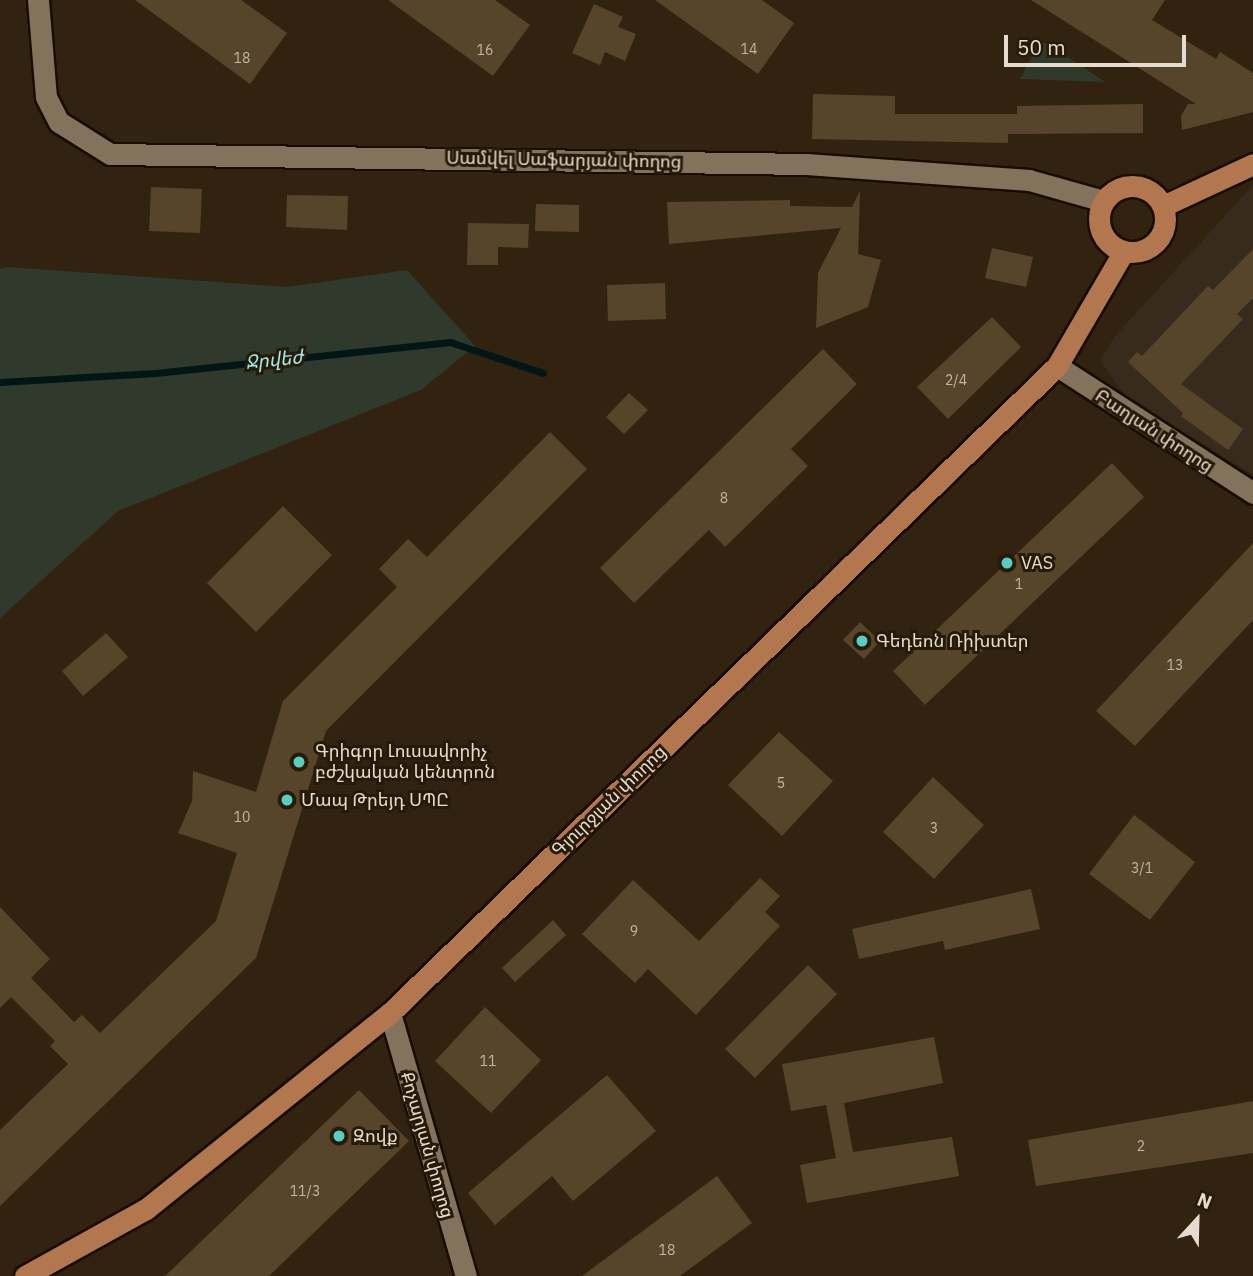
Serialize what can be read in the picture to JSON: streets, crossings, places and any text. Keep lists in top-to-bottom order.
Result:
{
  "streets": {
    "main road": ["Գյուրջյան փողոց"],
    "street": ["Սամվել Սաֆարյան փողոց", "Բաղյան փողոց", "Քոչարյան փողոց"]
  },
  "crossings": [
    ["Սամվել Սաֆարյան փողոց", "Գյուրջյան փողոց"],
    ["Բաղյան փողոց", "Գյուրջյան փողոց"],
    ["Գյուրջյան փողոց", "Քոչարյան փողոց"]
  ],
  "water": ["Ջրվեժ"],
  "places": [
    "VAS",
    "Գեդեոն Ռիխտեր",
    "Գրիգոր Լուսավորիչ բժշկական կենտրոն",
    "Մապ Թրեյդ ՍՊԸ",
    "Զովք"
  ],
  "house_numbers": [
    "14",
    "16",
    "18",
    "2/4",
    "8",
    "1",
    "13",
    "5",
    "10",
    "3",
    "3/1",
    "9",
    "11",
    "2",
    "11/3",
    "18"
  ],
  "scale_bar": "50 m",
  "north": "top"
}
